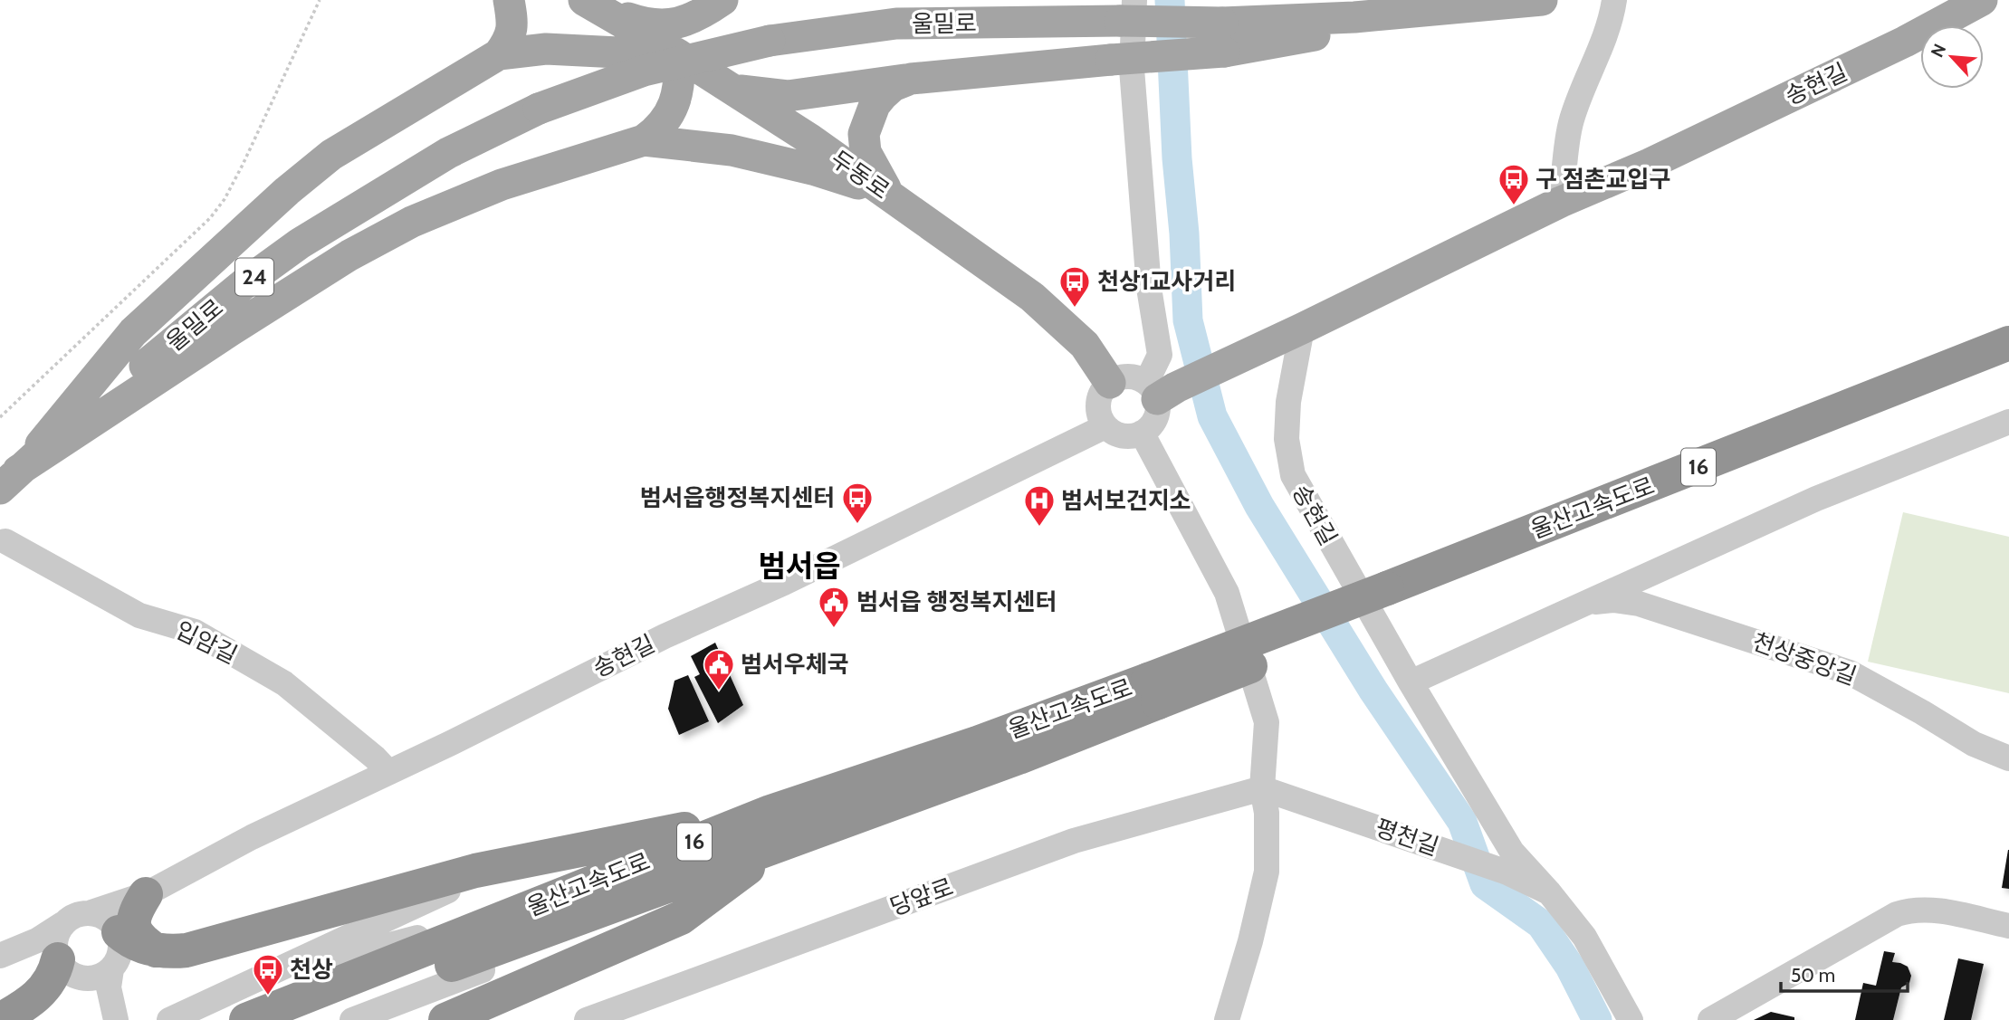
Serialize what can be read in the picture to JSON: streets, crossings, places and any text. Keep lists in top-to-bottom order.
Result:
{
  "streets": {
    "highway": ["16", "울산고속도로"],
    "main road": [
      "울밀로",
      "송현길",
      "두동로",
      "24"
    ],
    "street": [
      "입암길",
      "천상중앙길",
      "평천길",
      "당앞로"
    ]
  },
  "crossings": [
    ["울밀로", "24"],
    ["송현길", "두동로"],
    ["송현길", "입암길"],
    ["송현길", "평천길"],
    ["평천길", "당앞로"]
  ],
  "districts": ["범서읍"],
  "places": {
    "bus stop": [
      "구 점촌교입구",
      "천상1교사거리",
      "범서읍행정복지센터",
      "천상"
    ],
    "hospital": ["범서보건지소"],
    "public building": ["범서읍 행정복지센터", "범서우체국"]
  },
  "scale_bar": "50 m",
  "north": "top left"
}
